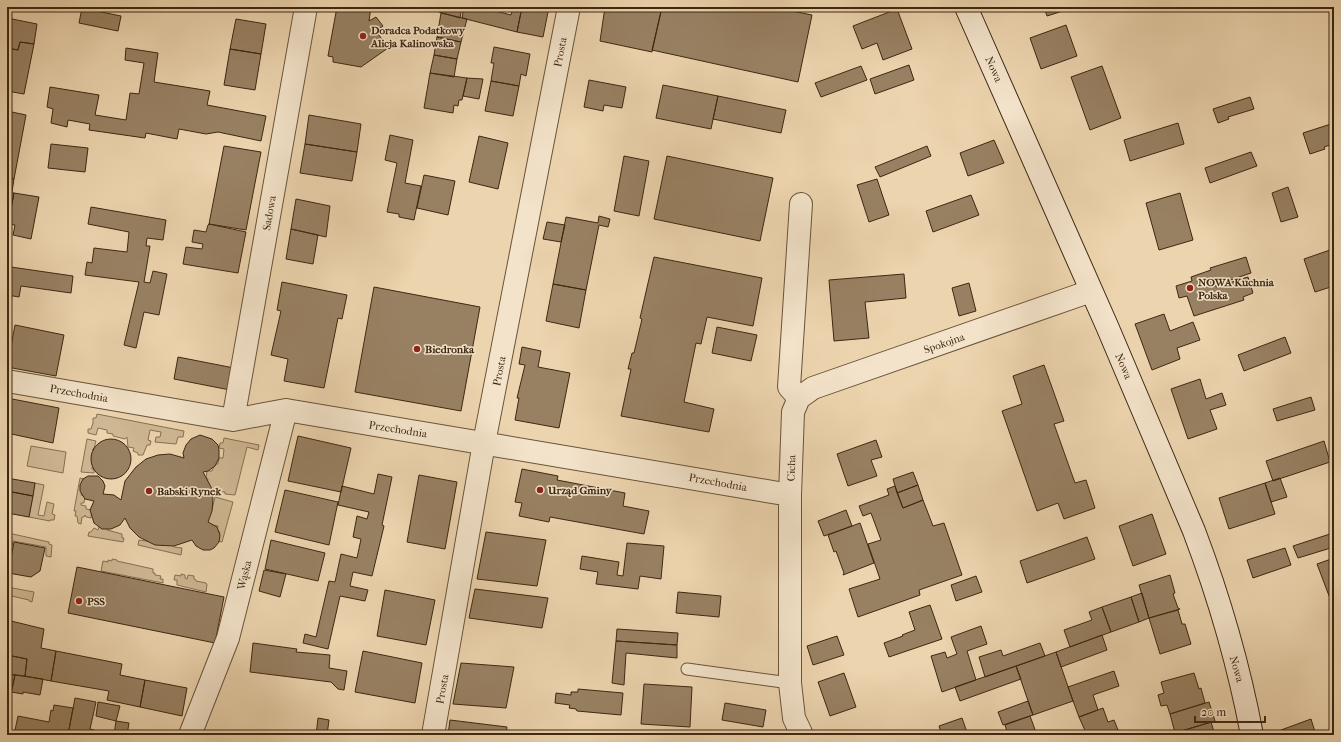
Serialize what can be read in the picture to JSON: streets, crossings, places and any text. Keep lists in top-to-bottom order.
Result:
{
  "streets": {
    "street": [
      "Prosta",
      "Nowa",
      "Sadowa",
      "Spokojna",
      "Przechodnia",
      "Cicha",
      "Wąska"
    ]
  },
  "crossings": [
    ["Prosta", "Przechodnia"],
    ["Nowa", "Spokojna"],
    ["Sadowa", "Przechodnia"],
    ["Spokojna", "Cicha"],
    ["Przechodnia", "Cicha"],
    ["Przechodnia", "Wąska"]
  ],
  "places": [
    "Doradca Podatkowy Alicja Kalinowska",
    "NOWA Kuchnia Polska",
    "Biedronka",
    "Urząd Gminy",
    "Babski Rynek",
    "PSS"
  ],
  "scale_bar": "20 m"
}
